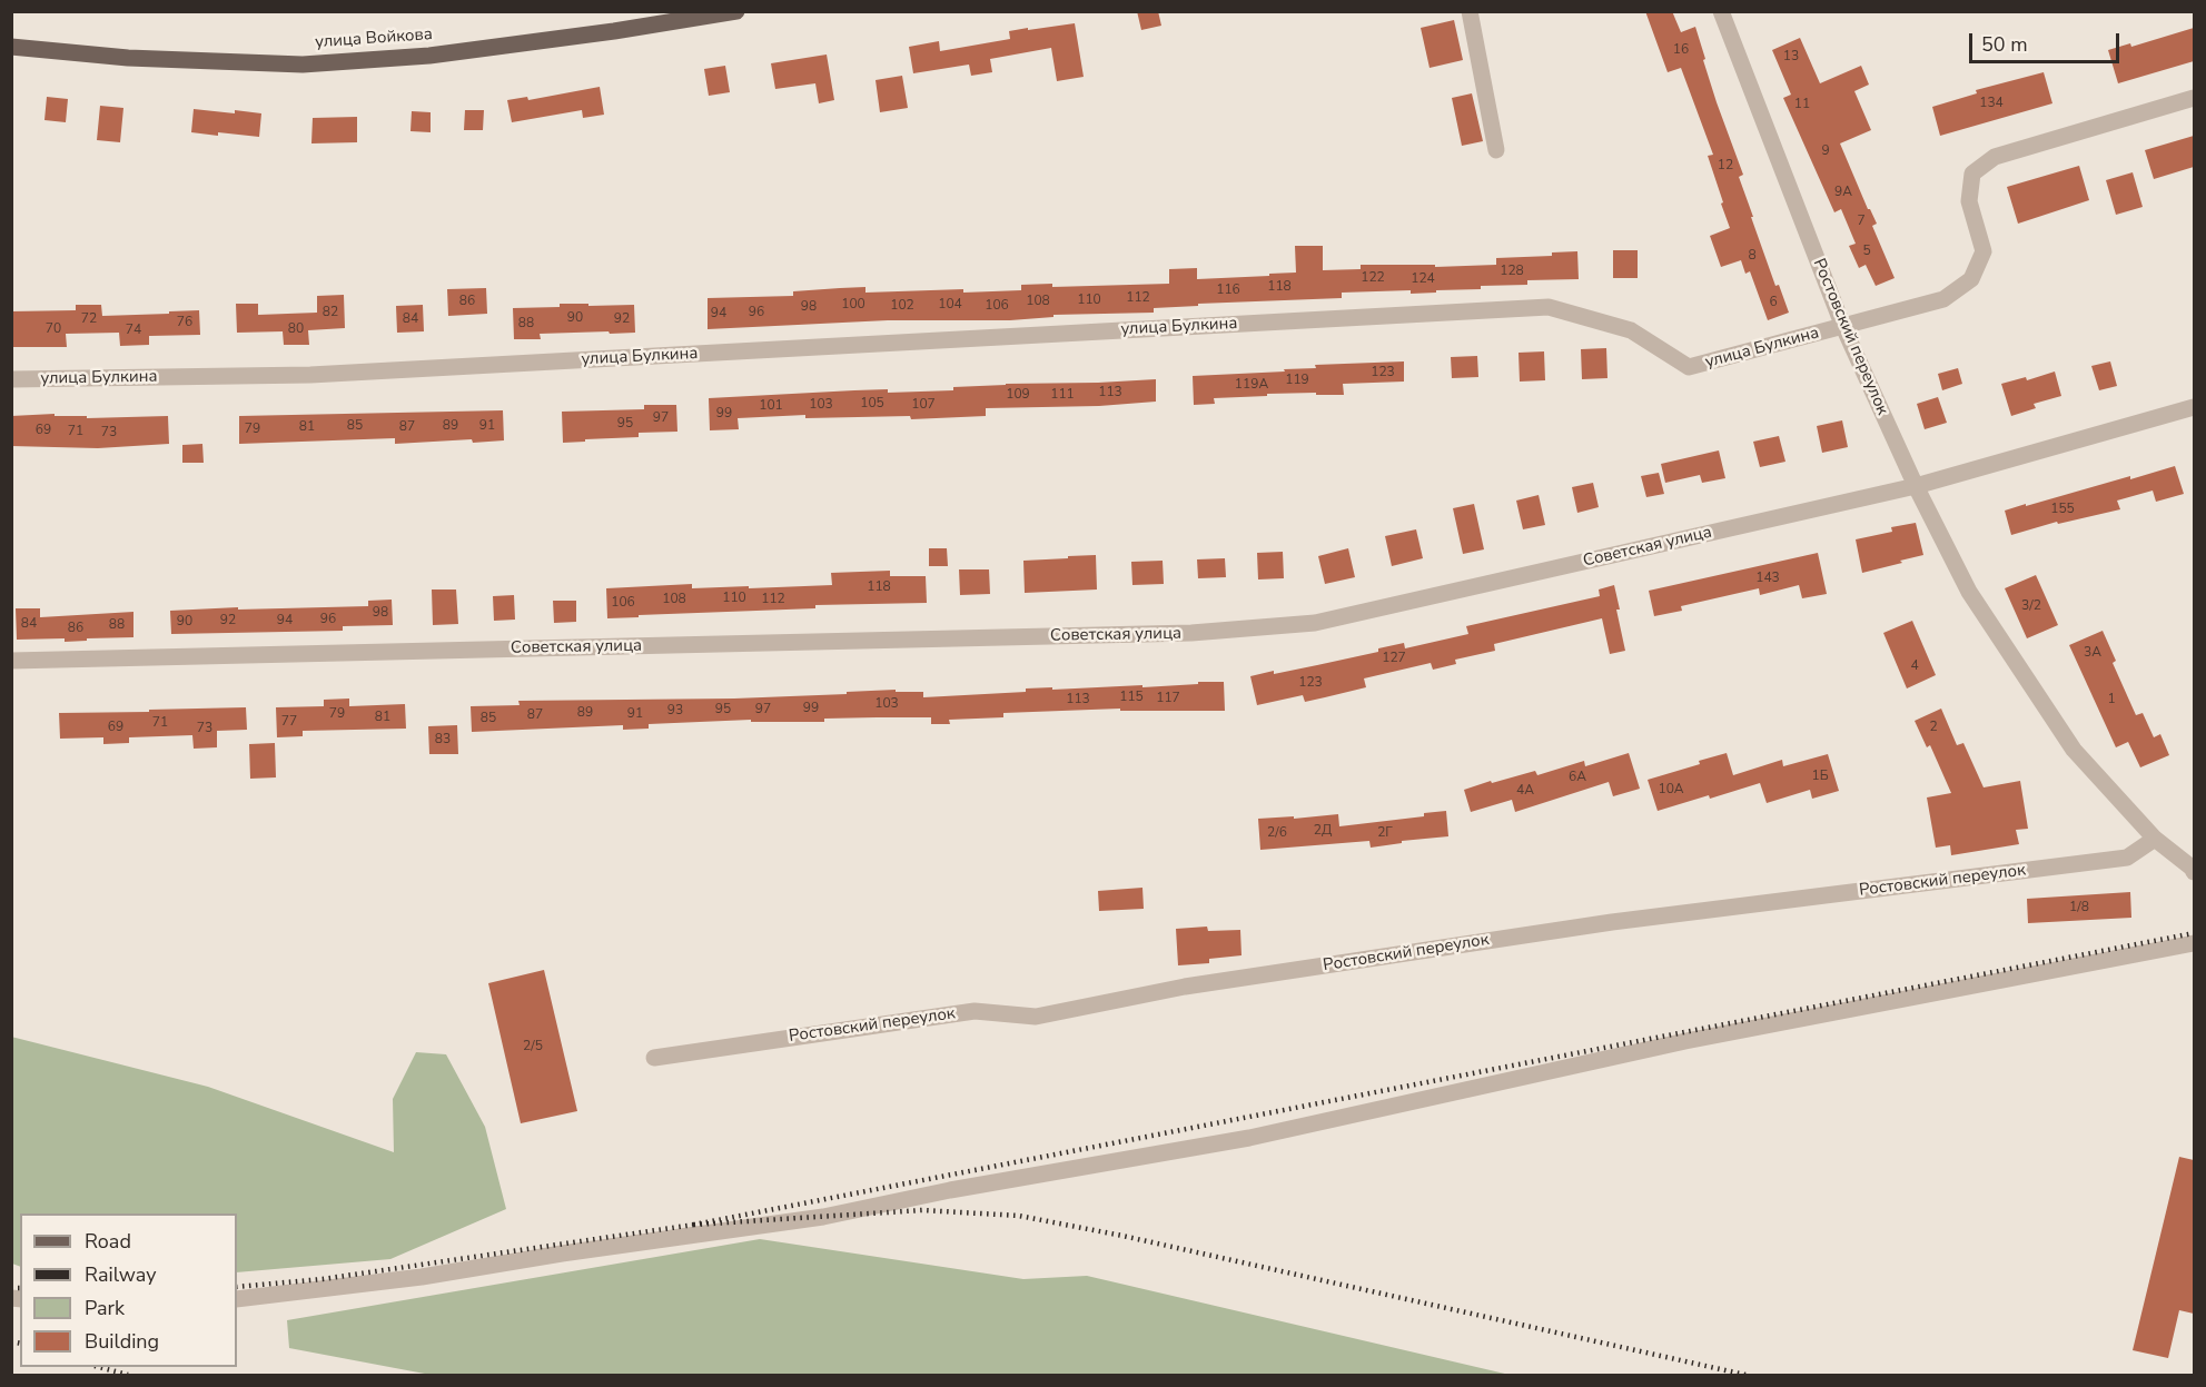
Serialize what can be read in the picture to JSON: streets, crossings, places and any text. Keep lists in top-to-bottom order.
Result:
{
  "streets": {
    "main road": ["улица Войкова"],
    "street": ["улица Булкина", "Ростовский переулок", "Советская улица"]
  },
  "crossings": [
    ["улица Булкина", "Ростовский переулок"],
    ["Ростовский переулок", "Советская улица"]
  ],
  "house_numbers": [
    "16",
    "13",
    "134",
    "11",
    "9",
    "12",
    "9А",
    "7",
    "5",
    "8",
    "128",
    "122",
    "124",
    "118",
    "116",
    "112",
    "110",
    "86",
    "108",
    "6",
    "100",
    "104",
    "102",
    "106",
    "98",
    "82",
    "96",
    "94",
    "90",
    "72",
    "84",
    "92",
    "76",
    "88",
    "70",
    "80",
    "74",
    "123",
    "119",
    "119А",
    "113",
    "109",
    "111",
    "105",
    "103",
    "107",
    "101",
    "99",
    "97",
    "95",
    "85",
    "89",
    "91",
    "81",
    "87",
    "79",
    "69",
    "71",
    "73",
    "155",
    "143",
    "118",
    "110",
    "108",
    "112",
    "106",
    "3/2",
    "98",
    "96",
    "92",
    "94",
    "90",
    "84",
    "88",
    "86",
    "3А",
    "127",
    "4",
    "123",
    "115",
    "117",
    "113",
    "1",
    "103",
    "99",
    "95",
    "97",
    "93",
    "89",
    "79",
    "91",
    "87",
    "81",
    "85",
    "77",
    "71",
    "69",
    "2",
    "73",
    "83",
    "1Б",
    "6А",
    "10А",
    "4А",
    "2Д",
    "2/6",
    "2Г",
    "1/8",
    "2/5"
  ],
  "legend": [
    "Road",
    "Railway",
    "Park",
    "Building"
  ],
  "scale_bar": "50 m"
}
